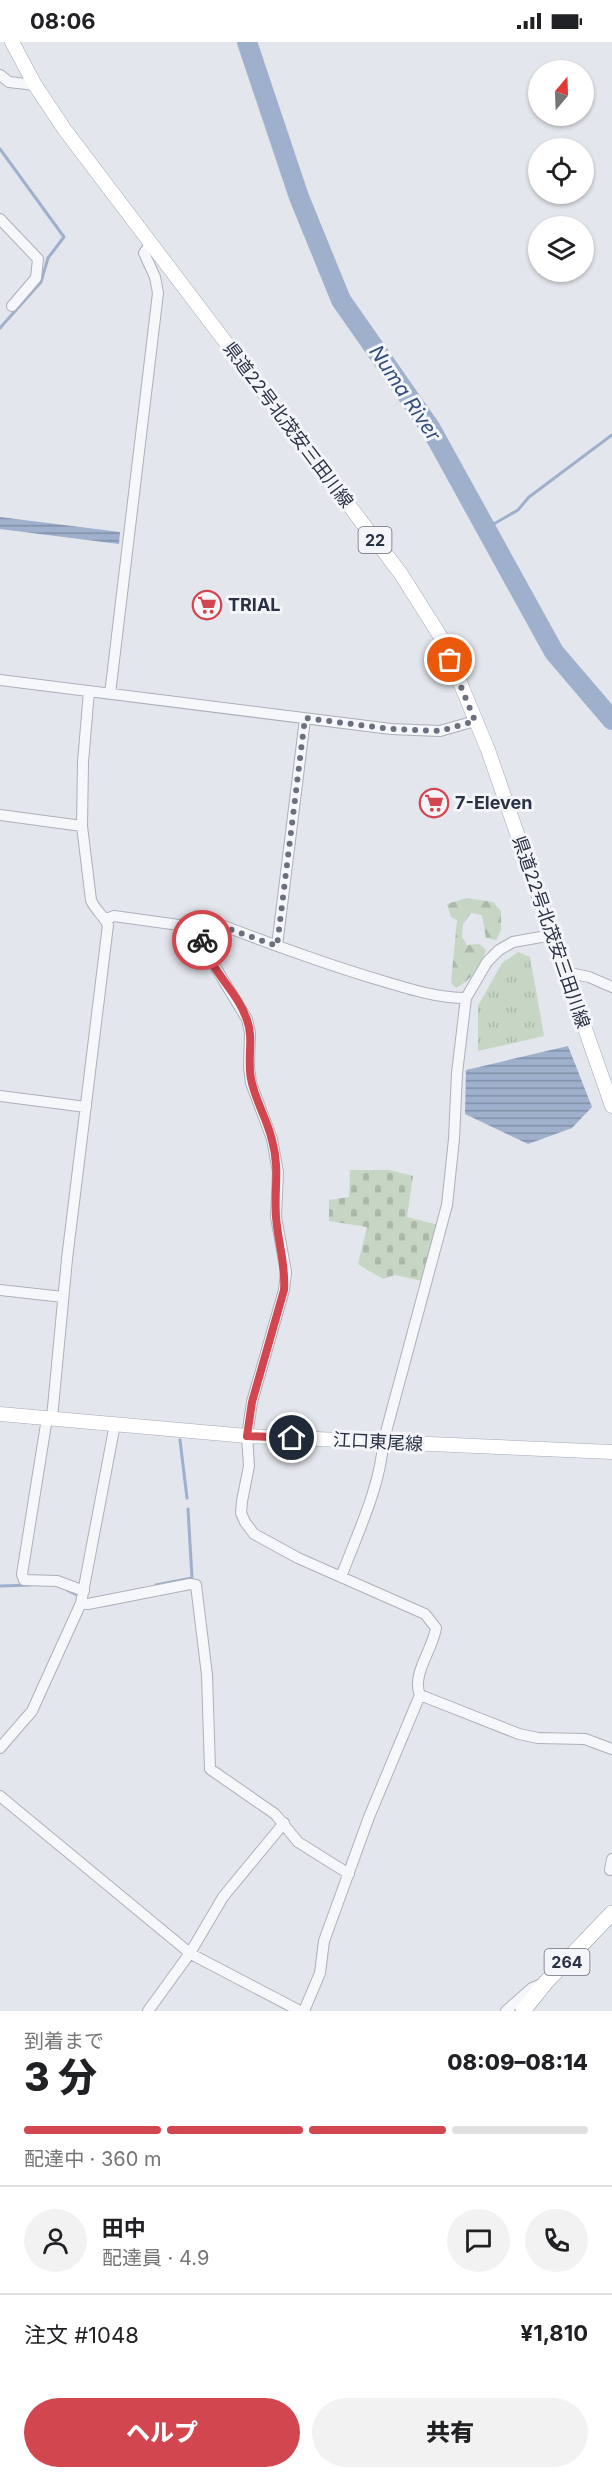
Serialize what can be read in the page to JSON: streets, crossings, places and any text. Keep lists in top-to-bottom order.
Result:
{
  "streets": {
    "highway": ["264"],
    "main road": ["県道22号北茂安三田川線", "22", "江口東尾線"]
  },
  "water": ["Numa River"],
  "places": {
    "supermarket": ["TRIAL", "7-Eleven"]
  },
  "north": "top",
  "page": {
    "status": "08:06",
    "heading": ["3 分", "到着まで", "08:09–08:14"],
    "panel": [
      "田中",
      "配達員 · 4.9",
      "注文 #1048",
      "¥1,810"
    ],
    "bar": "配達中 · 360 m",
    "buttons": ["ヘルプ", "共有"]
  }
}
